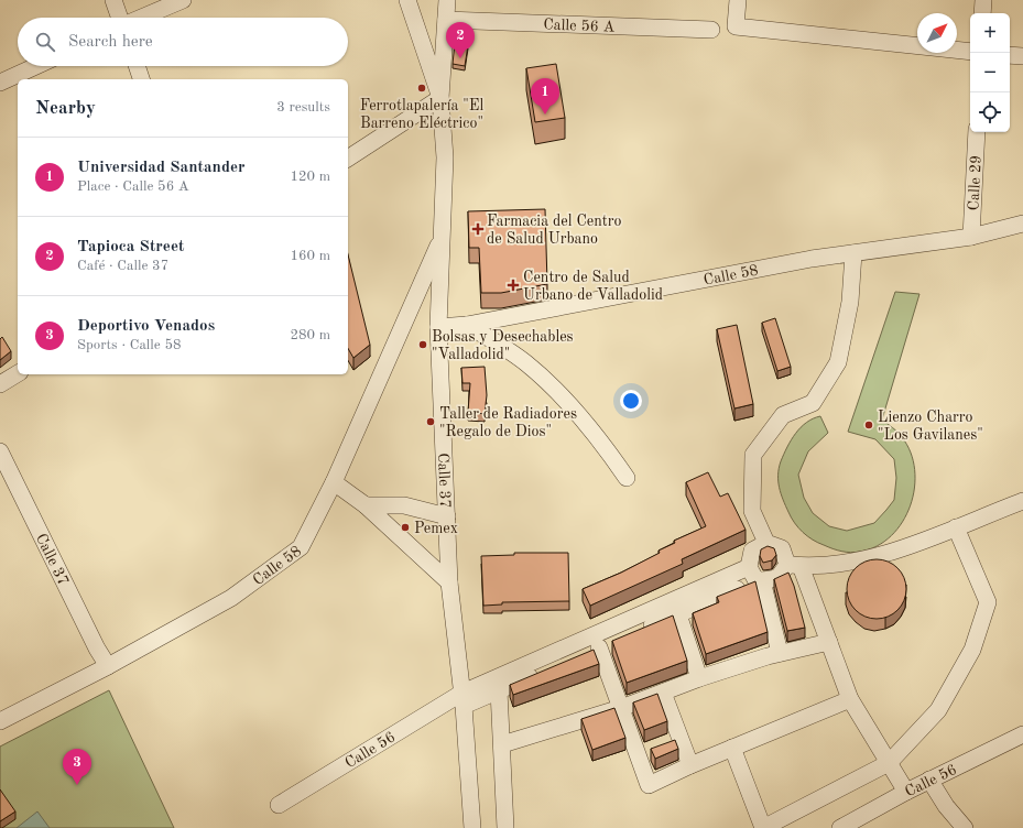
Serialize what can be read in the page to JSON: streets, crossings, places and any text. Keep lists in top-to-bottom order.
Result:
{
  "streets": {
    "street": [
      "Calle 56 A",
      "Calle 29",
      "Calle 58",
      "Calle 37",
      "Calle 56"
    ]
  },
  "crossings": [
    ["Calle 56 A", "Calle 37"],
    ["Calle 29", "Calle 58"],
    ["Calle 58", "Calle 37"],
    ["Calle 37", "Calle 56"]
  ],
  "places": {
    "other": [
      "Ferrotlapalería \"El Barreno Eléctrico\"",
      "Bolsas y Desechables \"Valladolid\"",
      "Taller de Radiadores \"Regalo de Dios\"",
      "Lienzo Charro \"Los Gavilanes\"",
      "Pemex"
    ],
    "health": ["Farmacia del Centro de Salud Urbano", "Centro de Salud Urbano de Valladolid"]
  },
  "north": "top right",
  "page": {
    "map_buttons": ["+", "−"],
    "search": "Search here",
    "pins": ["2", "1", "3"],
    "heading": ["Nearby", "3 results"],
    "list": [
      {
        "mark": "1",
        "name": "Universidad Santander",
        "note": "Place · Calle 56 A",
        "value": "120 m"
      },
      {
        "mark": "2",
        "name": "Tapioca Street",
        "note": "Café · Calle 37",
        "value": "160 m"
      },
      {
        "mark": "3",
        "name": "Deportivo Venados",
        "note": "Sports · Calle 58",
        "value": "280 m"
      }
    ]
  }
}
